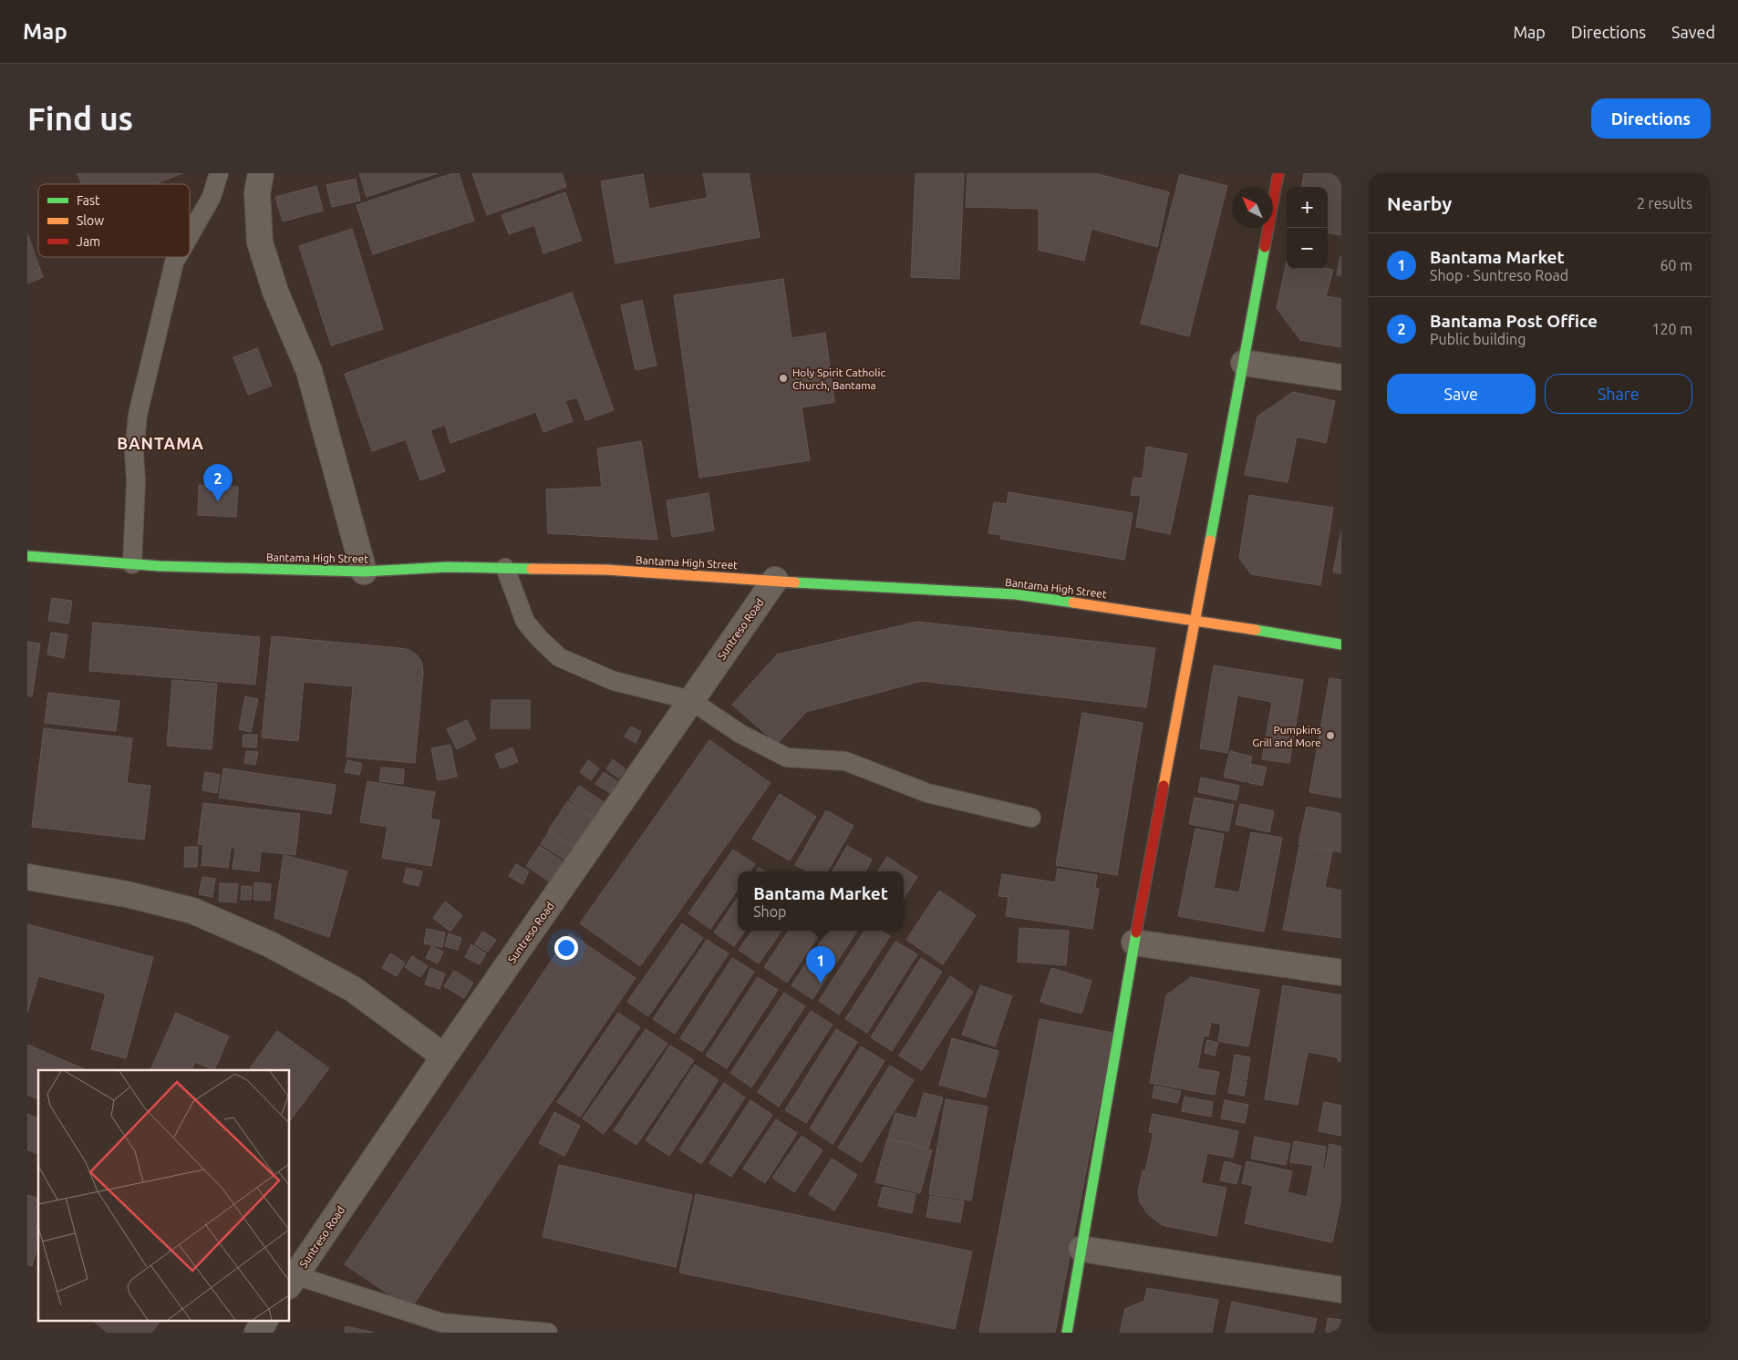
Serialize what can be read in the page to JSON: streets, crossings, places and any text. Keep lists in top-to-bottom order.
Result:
{
  "streets": {
    "main road": ["Bantama High Street"],
    "street": ["Suntreso Road"]
  },
  "crossings": [
    ["Bantama High Street", "Suntreso Road"]
  ],
  "districts": ["BANTAMA"],
  "places": ["Holy Spirit Catholic Church, Bantama", "Pumpkins Grill and More"],
  "legend": ["Fast", "Slow", "Jam"],
  "north": "top left",
  "page": {
    "header": "Map",
    "nav": ["Map", "Directions", "Saved"],
    "buttons": [
      "Directions",
      ["Save", "Share"]
    ],
    "title": "Find us",
    "heading": ["Nearby", "2 results"],
    "map_buttons": ["+", "−"],
    "list": [
      {
        "mark": "1",
        "name": "Bantama Market",
        "note": "Shop · Suntreso Road",
        "value": "60 m"
      },
      {
        "mark": "2",
        "name": "Bantama Post Office",
        "note": "Public building",
        "value": "120 m"
      }
    ],
    "pins": ["2", "1"],
    "popup": ["Bantama Market", "Shop"]
  }
}
